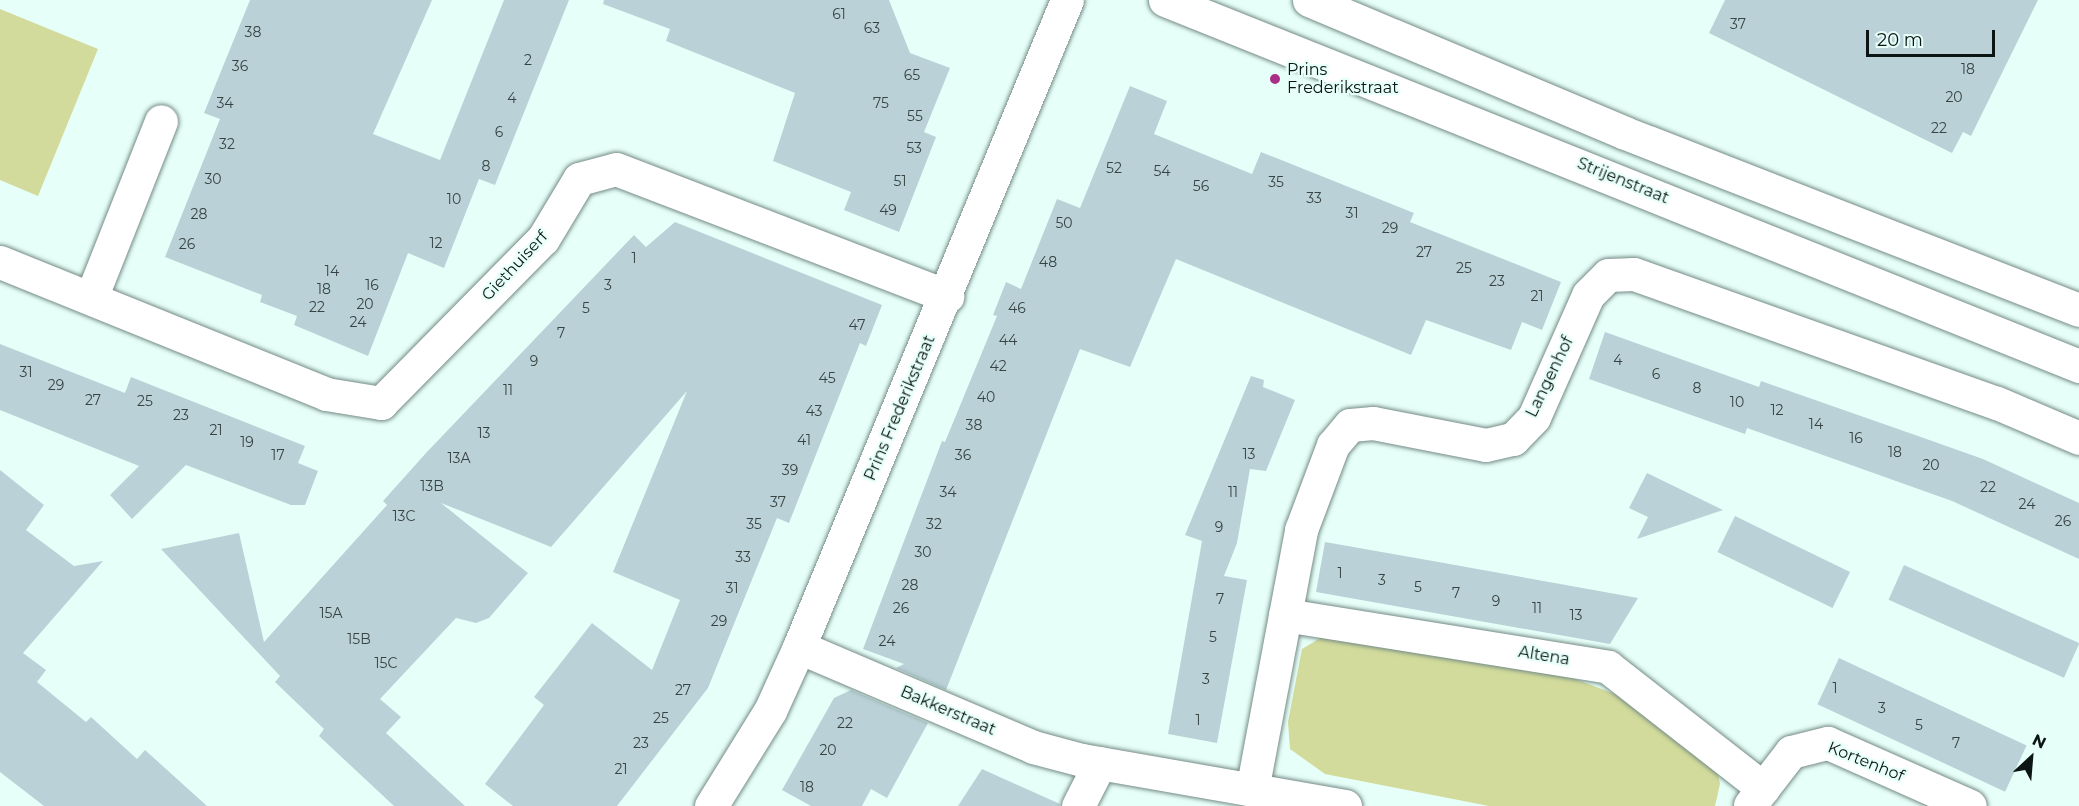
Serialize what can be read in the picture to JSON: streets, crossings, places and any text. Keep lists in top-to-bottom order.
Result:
{
  "streets": {
    "street": [
      "Strijenstraat",
      "Giethuiserf",
      "Langenhof",
      "Prins Frederikstraat",
      "Altena",
      "Bakkerstraat",
      "Kortenhof"
    ]
  },
  "crossings": [
    ["Giethuiserf", "Prins Frederikstraat"],
    ["Langenhof", "Altena"],
    ["Langenhof", "Bakkerstraat"],
    ["Prins Frederikstraat", "Bakkerstraat"],
    ["Altena", "Kortenhof"]
  ],
  "places": ["Prins Frederikstraat"],
  "house_numbers": [
    "61",
    "37",
    "63",
    "38",
    "2",
    "36",
    "18",
    "65",
    "20",
    "4",
    "34",
    "75",
    "55",
    "22",
    "6",
    "32",
    "53",
    "8",
    "52",
    "54",
    "30",
    "51",
    "35",
    "56",
    "33",
    "10",
    "49",
    "31",
    "28",
    "50",
    "29",
    "12",
    "26",
    "27",
    "1",
    "48",
    "25",
    "14",
    "23",
    "16",
    "3",
    "18",
    "21",
    "20",
    "22",
    "5",
    "46",
    "24",
    "47",
    "7",
    "44",
    "4",
    "9",
    "42",
    "31",
    "6",
    "45",
    "29",
    "8",
    "11",
    "40",
    "27",
    "25",
    "10",
    "12",
    "43",
    "23",
    "14",
    "38",
    "21",
    "13",
    "16",
    "41",
    "19",
    "18",
    "13",
    "17",
    "36",
    "13A",
    "20",
    "39",
    "13B",
    "22",
    "34",
    "11",
    "37",
    "24",
    "13C",
    "26",
    "35",
    "32",
    "9",
    "30",
    "33",
    "1",
    "3",
    "28",
    "5",
    "31",
    "7",
    "7",
    "9",
    "26",
    "11",
    "15A",
    "13",
    "29",
    "5",
    "15B",
    "24",
    "15C",
    "3",
    "1",
    "27",
    "3",
    "25",
    "1",
    "22",
    "5",
    "23",
    "7",
    "20",
    "21",
    "18"
  ],
  "scale_bar": "20 m",
  "north": "top right"
}
